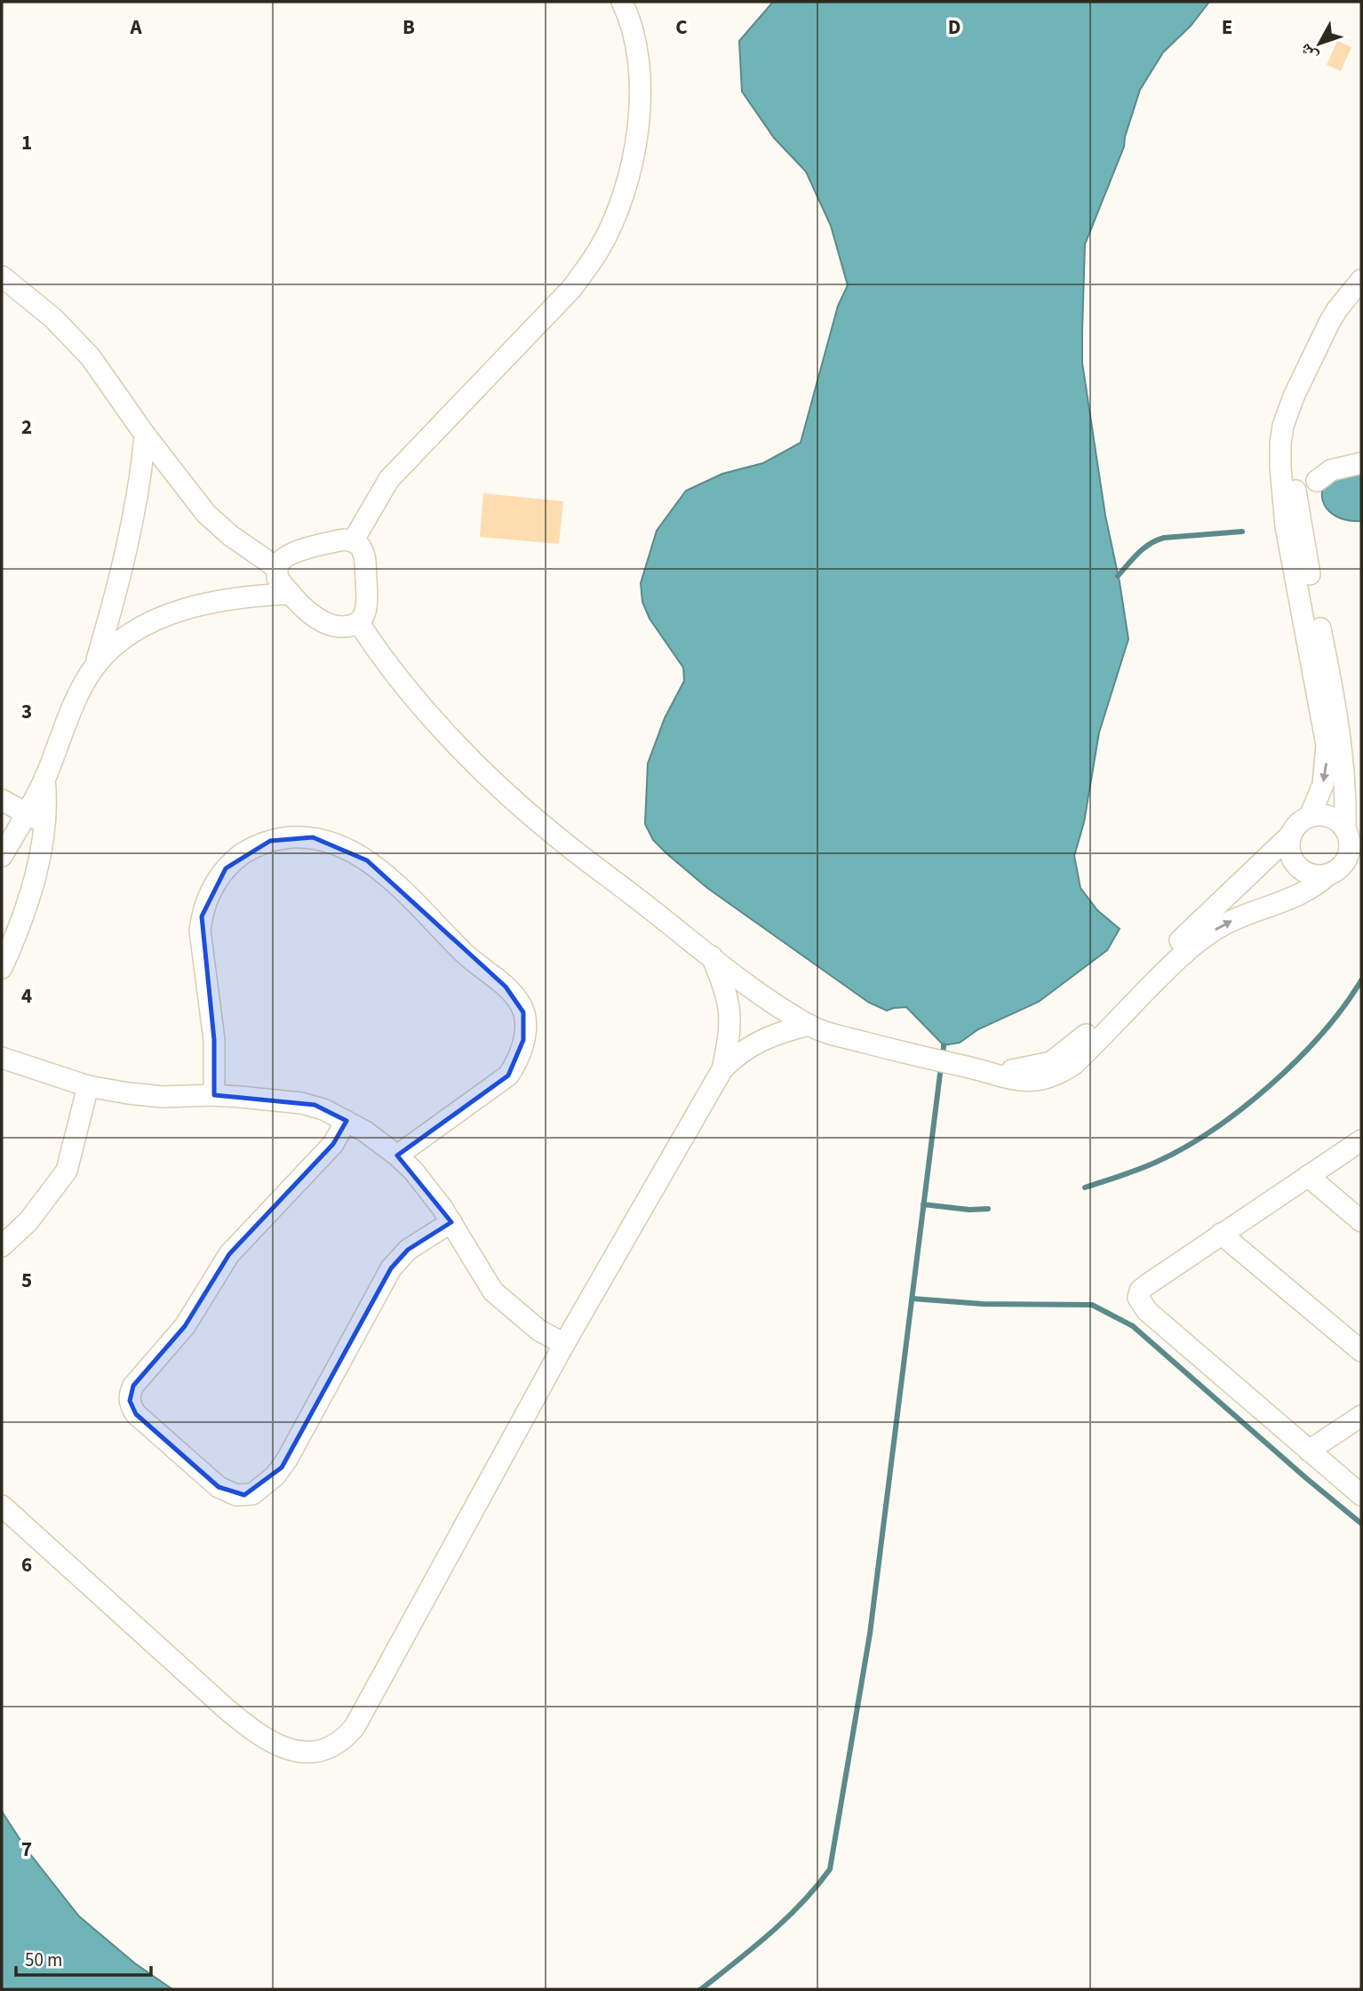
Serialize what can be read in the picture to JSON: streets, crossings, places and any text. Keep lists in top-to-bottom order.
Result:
{
  "scale_bar": "50 m",
  "north": "bottom left",
  "grid": {
    "columns": [
      "A",
      "B",
      "C",
      "D",
      "E"
    ],
    "rows": [
      "1",
      "2",
      "3",
      "4",
      "5",
      "6",
      "7"
    ]
  }
}
